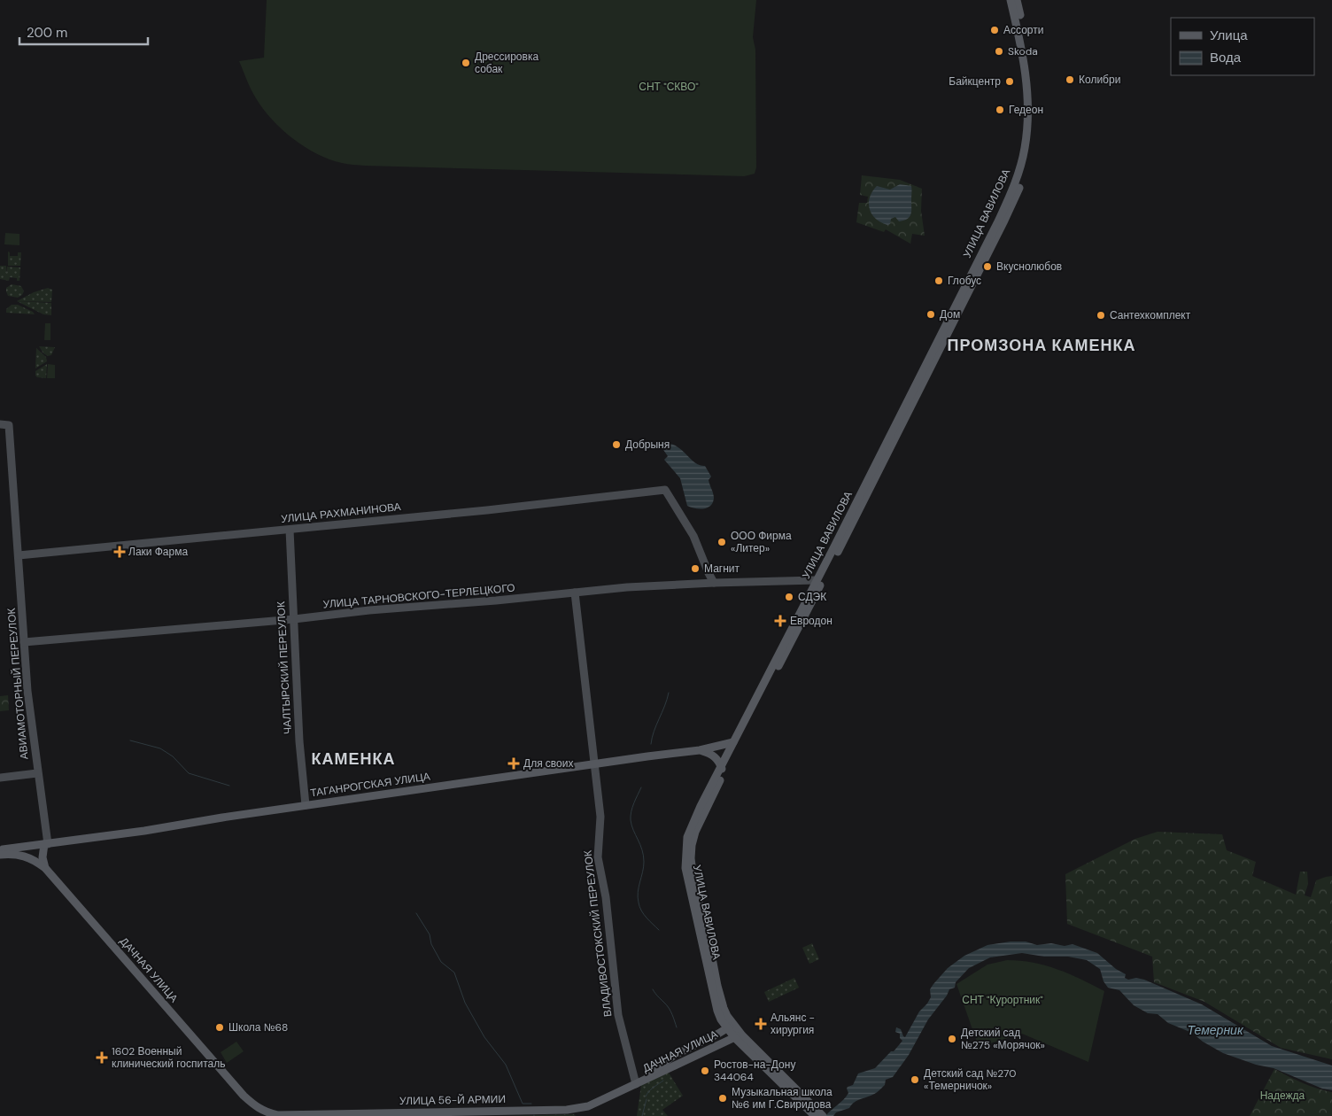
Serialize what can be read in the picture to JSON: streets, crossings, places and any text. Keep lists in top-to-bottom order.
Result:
{
  "streets": {
    "main road": [
      "УЛИЦА ВАВИЛОВА",
      "ТАГАНРОГСКАЯ УЛИЦА",
      "ДАЧНАЯ УЛИЦА",
      "УЛИЦА 56-Й АРМИИ"
    ],
    "street": [
      "УЛИЦА РАХМАНИНОВА",
      "УЛИЦА ТАРНОВСКОГО-ТЕРЛЕЦКОГО",
      "ЧАЛТЫРСКИЙ ПЕРЕУЛОК",
      "АВИАМОТОРНЫЙ ПЕРЕУЛОК",
      "ВЛАДИВОСТОКСКИЙ ПЕРЕУЛОК"
    ]
  },
  "crossings": [
    ["УЛИЦА ВАВИЛОВА", "УЛИЦА ТАРНОВСКОГО-ТЕРЛЕЦКОГО"],
    ["УЛИЦА ВАВИЛОВА", "ТАГАНРОГСКАЯ УЛИЦА"],
    ["УЛИЦА ВАВИЛОВА", "ДАЧНАЯ УЛИЦА"],
    ["УЛИЦА РАХМАНИНОВА", "УЛИЦА ТАРНОВСКОГО-ТЕРЛЕЦКОГО"],
    ["УЛИЦА РАХМАНИНОВА", "ЧАЛТЫРСКИЙ ПЕРЕУЛОК"],
    ["УЛИЦА РАХМАНИНОВА", "АВИАМОТОРНЫЙ ПЕРЕУЛОК"],
    ["УЛИЦА ТАРНОВСКОГО-ТЕРЛЕЦКОГО", "ЧАЛТЫРСКИЙ ПЕРЕУЛОК"],
    ["УЛИЦА ТАРНОВСКОГО-ТЕРЛЕЦКОГО", "АВИАМОТОРНЫЙ ПЕРЕУЛОК"],
    ["УЛИЦА ТАРНОВСКОГО-ТЕРЛЕЦКОГО", "ВЛАДИВОСТОКСКИЙ ПЕРЕУЛОК"],
    ["ЧАЛТЫРСКИЙ ПЕРЕУЛОК", "ТАГАНРОГСКАЯ УЛИЦА"],
    ["АВИАМОТОРНЫЙ ПЕРЕУЛОК", "ТАГАНРОГСКАЯ УЛИЦА"],
    ["ТАГАНРОГСКАЯ УЛИЦА", "ВЛАДИВОСТОКСКИЙ ПЕРЕУЛОК"],
    ["ВЛАДИВОСТОКСКИЙ ПЕРЕУЛОК", "ДАЧНАЯ УЛИЦА"],
    ["ВЛАДИВОСТОКСКИЙ ПЕРЕУЛОК", "УЛИЦА 56-Й АРМИИ"],
    ["ДАЧНАЯ УЛИЦА", "УЛИЦА 56-Й АРМИИ"]
  ],
  "districts": ["ПРОМЗОНА КАМЕНКА", "КАМЕНКА"],
  "water": ["Темерник"],
  "parks": ["СНТ \"СКВО\"", "СНТ \"Курортник\"", "Надежда"],
  "places": {
    "other": [
      "Ассорти",
      "Skoda",
      "Дрессировка собак",
      "Колибри",
      "Байкцентр",
      "Гедеон",
      "Вкуснолюбов",
      "Глобус",
      "Дом",
      "Сантехкомплект",
      "Добрыня",
      "ООО Фирма «Литер»",
      "Магнит",
      "СДЭК",
      "Школа №68",
      "Детский сад №275 «Морячок»",
      "Ростов-на-Дону 344064",
      "Детский сад №270 «Темерничок»",
      "Музыкальная школа №6 им Г.Свиридова"
    ],
    "health": [
      "Лаки Фарма",
      "Евродон",
      "Для своих",
      "Альянс - хирургия",
      "1602 Военный клинический госпиталь"
    ]
  },
  "legend": ["Улица", "Вода"],
  "scale_bar": "200 m"
}
